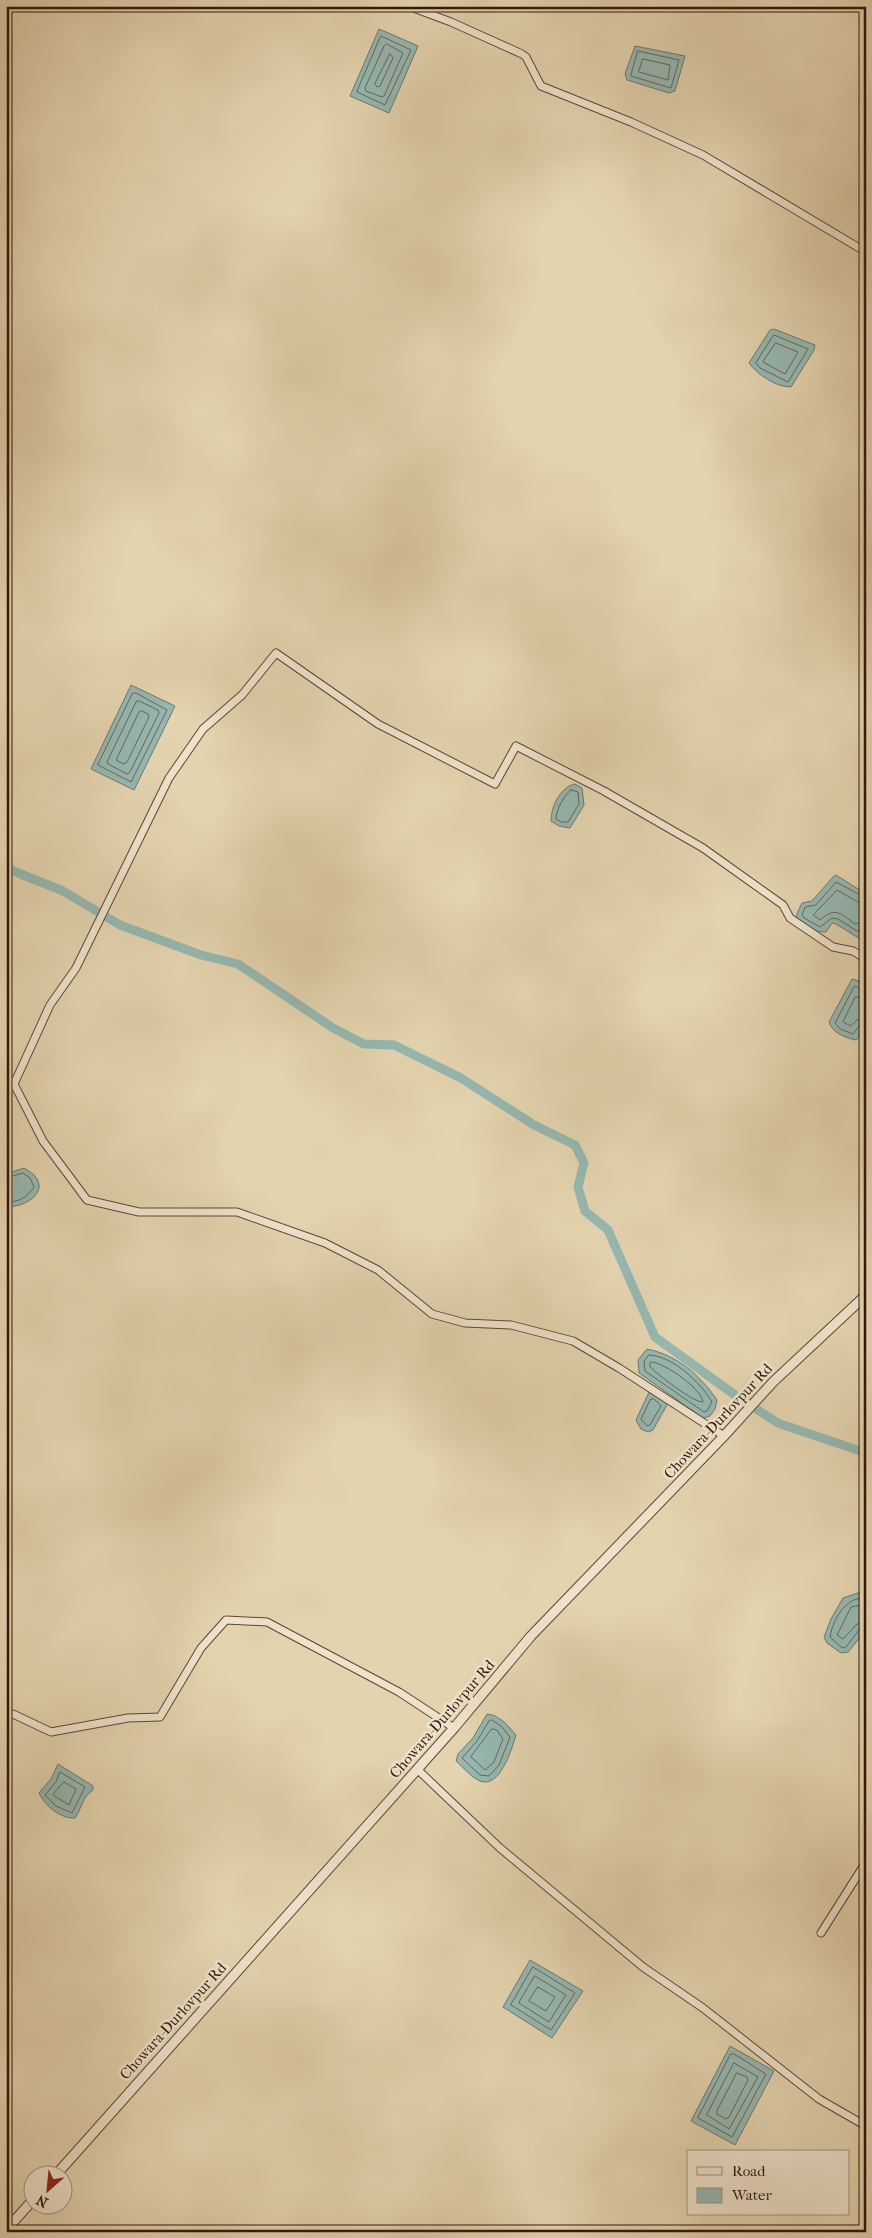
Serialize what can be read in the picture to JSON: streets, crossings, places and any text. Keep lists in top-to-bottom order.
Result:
{
  "streets": {
    "street": ["Chowara-Durlovpur Rd"]
  },
  "legend": ["Road", "Water"],
  "north": "bottom left"
}
